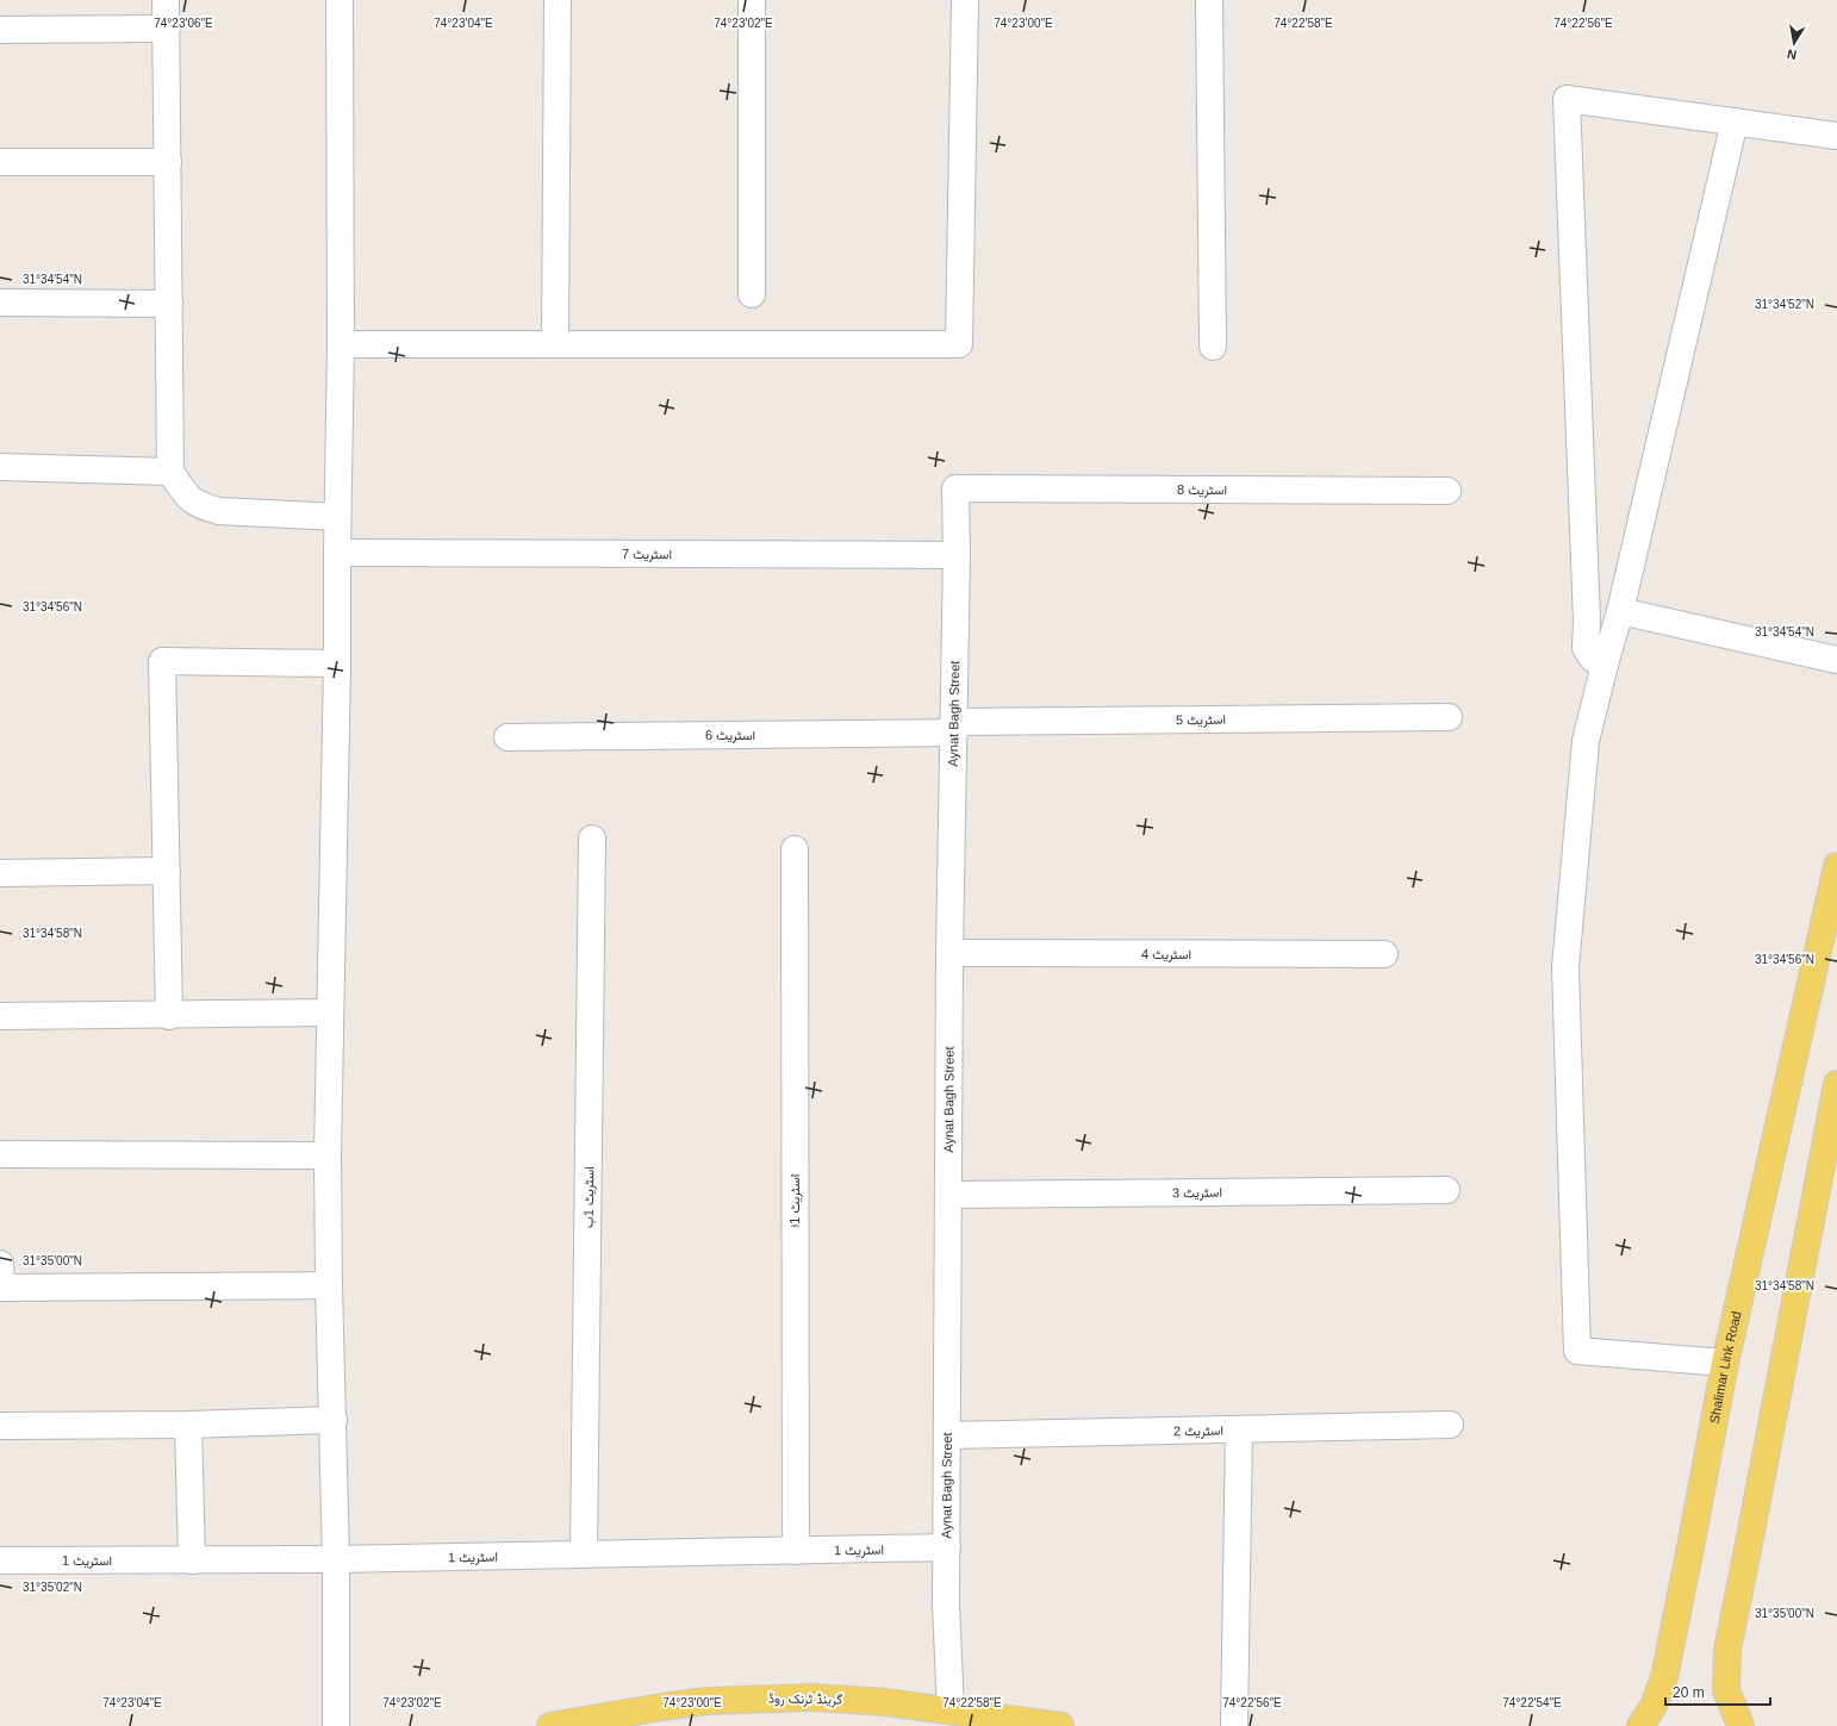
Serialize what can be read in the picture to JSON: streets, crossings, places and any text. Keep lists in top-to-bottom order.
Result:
{
  "streets": {
    "main road": ["Shalimar Link Road", "گرینڈ ٹرنک روڈ"],
    "street": [
      "اسٹریٹ 8",
      "اسٹریٹ 7",
      "Aynat Bagh Street",
      "اسٹریٹ 5",
      "اسٹریٹ 6",
      "اسٹریٹ 4",
      "اسٹریٹ 3",
      "اسٹریٹ 1ب",
      "اسٹریٹ 1ا",
      "اسٹریٹ 2",
      "اسٹریٹ 1"
    ]
  },
  "crossings": [
    ["اسٹریٹ 8", "Aynat Bagh Street"],
    ["اسٹریٹ 7", "Aynat Bagh Street"],
    ["Aynat Bagh Street", "اسٹریٹ 5"],
    ["Aynat Bagh Street", "اسٹریٹ 6"],
    ["Aynat Bagh Street", "اسٹریٹ 4"],
    ["Aynat Bagh Street", "اسٹریٹ 3"],
    ["Aynat Bagh Street", "اسٹریٹ 2"],
    ["Aynat Bagh Street", "اسٹریٹ 1"],
    ["Aynat Bagh Street", "گرینڈ ٹرنک روڈ"],
    ["اسٹریٹ 5", "اسٹریٹ 6"],
    ["اسٹریٹ 1ب", "اسٹریٹ 1"],
    ["اسٹریٹ 1ا", "اسٹریٹ 1"]
  ],
  "scale_bar": "20 m",
  "north": "bottom",
  "coordinates": [
    "74°23'06\"E",
    "74°22'56\"E",
    "74°23'04\"E",
    "74°23'02\"E",
    "74°23'00\"E",
    "74°22'58\"E",
    "31°34'54\"N",
    "31°34'52\"N",
    "31°34'56\"N",
    "31°34'58\"N",
    "31°35'00\"N",
    "31°35'02\"N",
    "74°22'54\"E"
  ]
}
